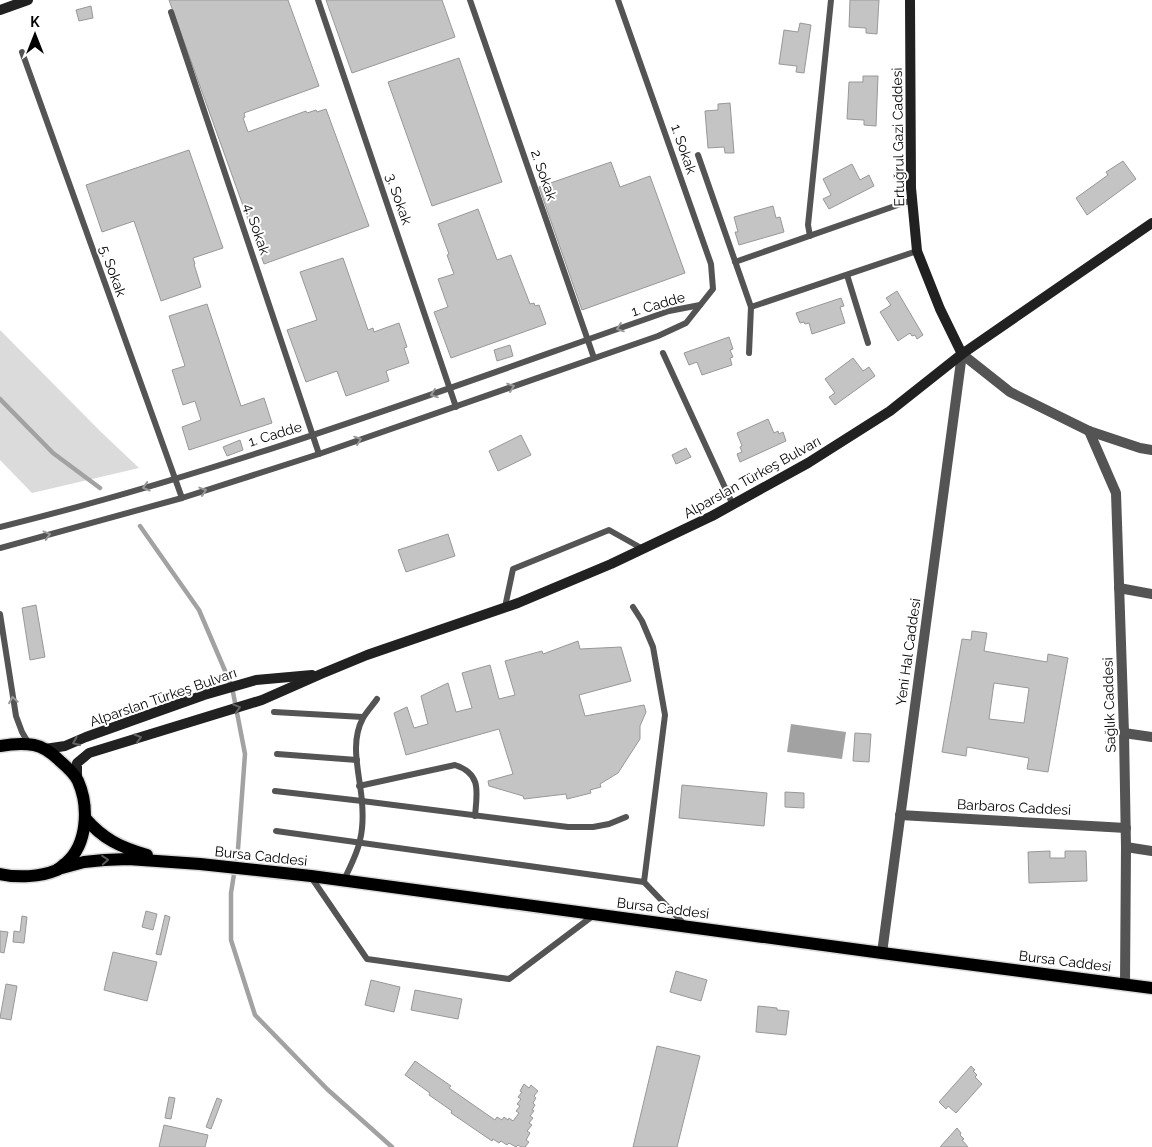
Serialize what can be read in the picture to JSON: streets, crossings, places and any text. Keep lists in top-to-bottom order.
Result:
{
  "streets": {
    "main road": ["Ertuğrul Gazi Caddesi", "Alparslan Türkeş Bulvarı", "Bursa Caddesi"],
    "street": ["Yeni Hal Caddesi", "Sağlık Caddesi", "Barbaros Caddesi"],
    "lane": [
      "1. Sokak",
      "2. Sokak",
      "3. Sokak",
      "4. Sokak",
      "5. Sokak",
      "1. Cadde"
    ]
  },
  "crossings": [
    ["Ertuğrul Gazi Caddesi", "Alparslan Türkeş Bulvarı"],
    ["Ertuğrul Gazi Caddesi", "Yeni Hal Caddesi"],
    ["1. Sokak", "1. Cadde"],
    ["2. Sokak", "1. Cadde"],
    ["3. Sokak", "1. Cadde"],
    ["4. Sokak", "1. Cadde"],
    ["5. Sokak", "1. Cadde"],
    ["Alparslan Türkeş Bulvarı", "Yeni Hal Caddesi"],
    ["Yeni Hal Caddesi", "Barbaros Caddesi"],
    ["Yeni Hal Caddesi", "Bursa Caddesi"],
    ["Sağlık Caddesi", "Barbaros Caddesi"],
    ["Sağlık Caddesi", "Bursa Caddesi"]
  ],
  "north": "top"
}
